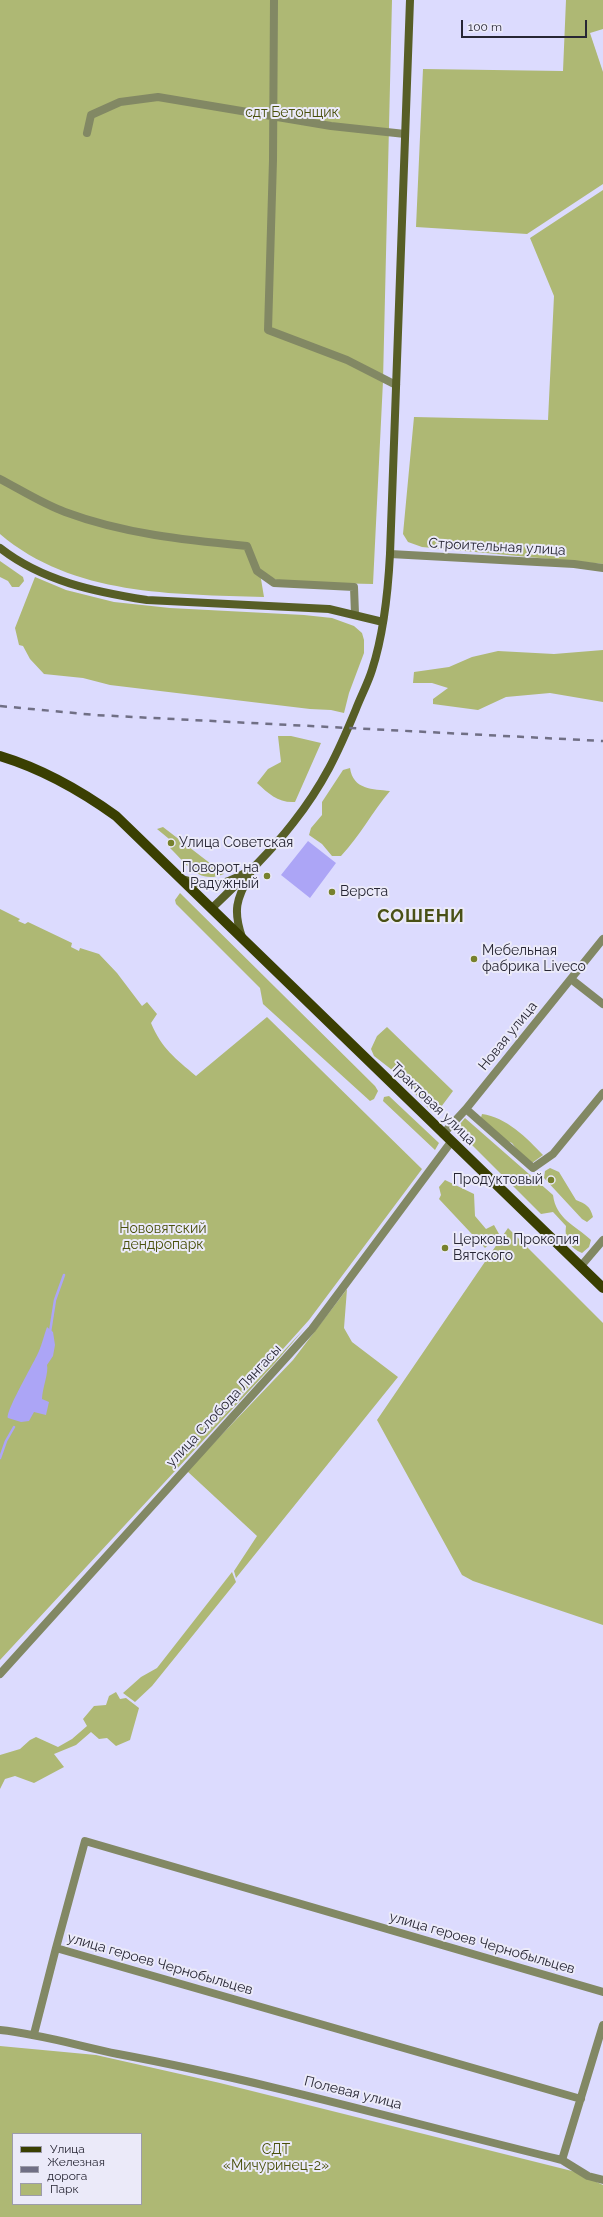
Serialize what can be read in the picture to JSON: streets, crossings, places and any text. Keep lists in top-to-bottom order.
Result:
{
  "streets": {
    "main road": ["Трактовая улица"],
    "street": [
      "Строительная улица",
      "Новая улица",
      "улица Слобода Лянгасы",
      "улица героев Чернобыльцев",
      "Полевая улица"
    ]
  },
  "crossings": [
    ["Новая улица", "Трактовая улица"],
    ["Трактовая улица", "улица Слобода Лянгасы"]
  ],
  "districts": ["СОШЕНИ"],
  "parks": ["сдт Бетонщик", "Нововятский дендропарк", "СДТ «Мичуринец-2»"],
  "places": [
    "Улица Советская",
    "Поворот на Радужный",
    "Верста",
    "Мебельная фабрика Liveco",
    "Продуктовый",
    "Церковь Прокопия Вятского"
  ],
  "legend": ["Улица", "Железная дорога", "Парк"],
  "scale_bar": "100 m"
}
